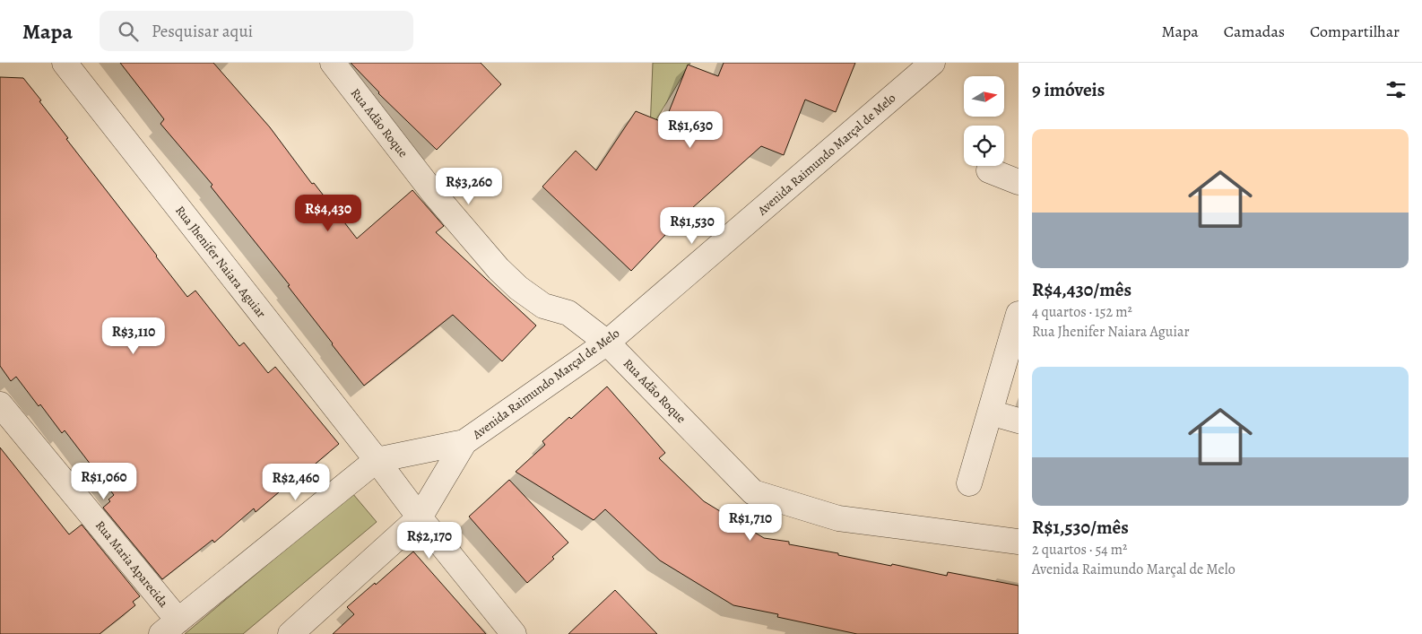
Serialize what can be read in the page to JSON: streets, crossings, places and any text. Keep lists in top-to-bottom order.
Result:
{
  "streets": {
    "street": [
      "Rua Adão Roque",
      "Avenida Raimundo Marçal de Melo",
      "Rua Jhenifer Naiara Aguiar",
      "Rua Maria Aparecida"
    ]
  },
  "crossings": [
    ["Rua Adão Roque", "Avenida Raimundo Marçal de Melo"],
    ["Avenida Raimundo Marçal de Melo", "Rua Jhenifer Naiara Aguiar"],
    ["Avenida Raimundo Marçal de Melo", "Rua Maria Aparecida"]
  ],
  "north": "right",
  "page": {
    "header": "Mapa",
    "search": "Pesquisar aqui",
    "nav": ["Mapa", "Camadas", "Compartilhar"],
    "heading": "9 imóveis",
    "price": [
      "R$1,630",
      "R$3,260",
      "R$4,430",
      "R$1,530",
      "R$3,110",
      "R$1,060",
      "R$2,460",
      "R$1,710",
      "R$2,170"
    ],
    "list": [
      {
        "name": "R$4,430/mês",
        "note": "4 quartos · 152 m² · Rua Jhenifer Naiara Aguiar"
      },
      {
        "name": "R$1,530/mês",
        "note": "2 quartos · 54 m² · Avenida Raimundo Marçal de Melo"
      }
    ]
  }
}
